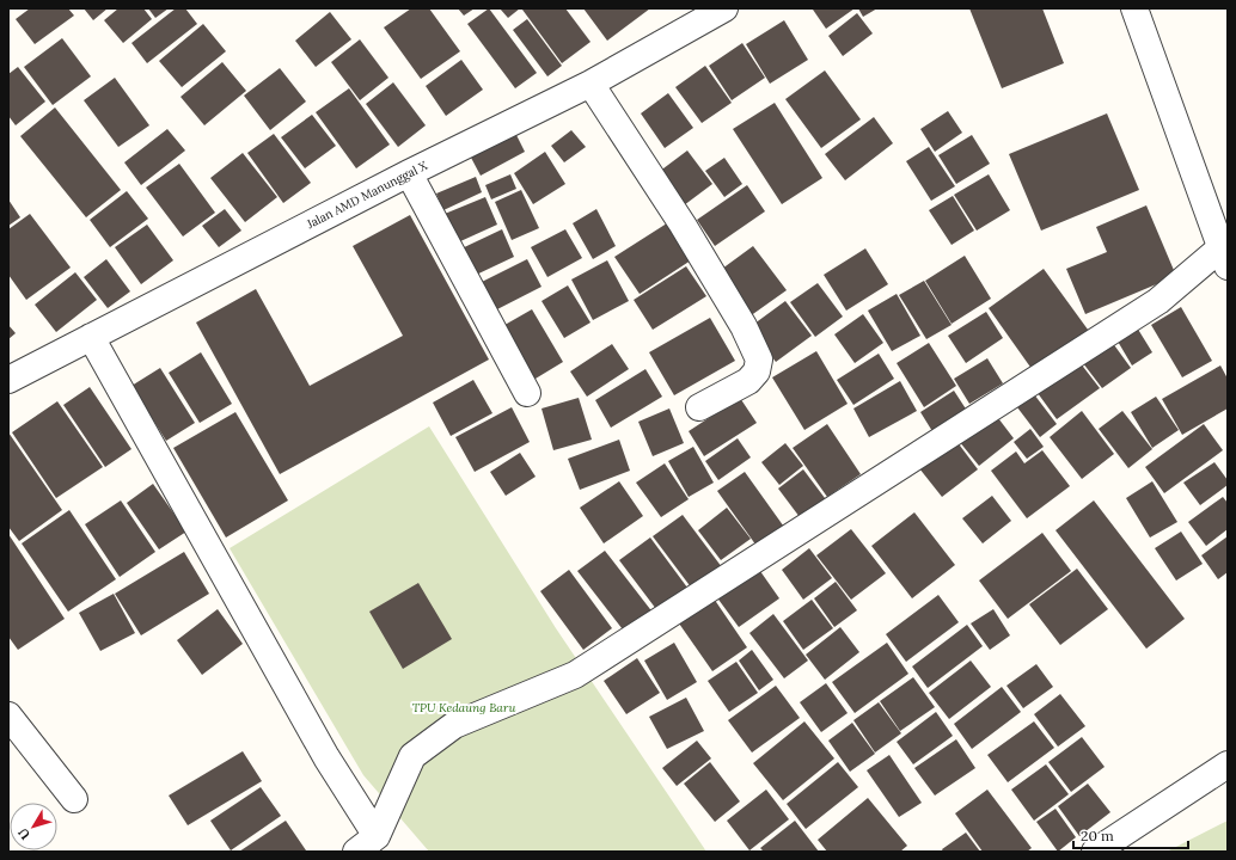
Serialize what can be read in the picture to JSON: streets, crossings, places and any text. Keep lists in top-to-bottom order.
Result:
{
  "streets": {
    "street": ["Jalan AMD Manunggal X"]
  },
  "parks": ["TPU Kedaung Baru"],
  "scale_bar": "20 m",
  "north": "bottom left"
}
